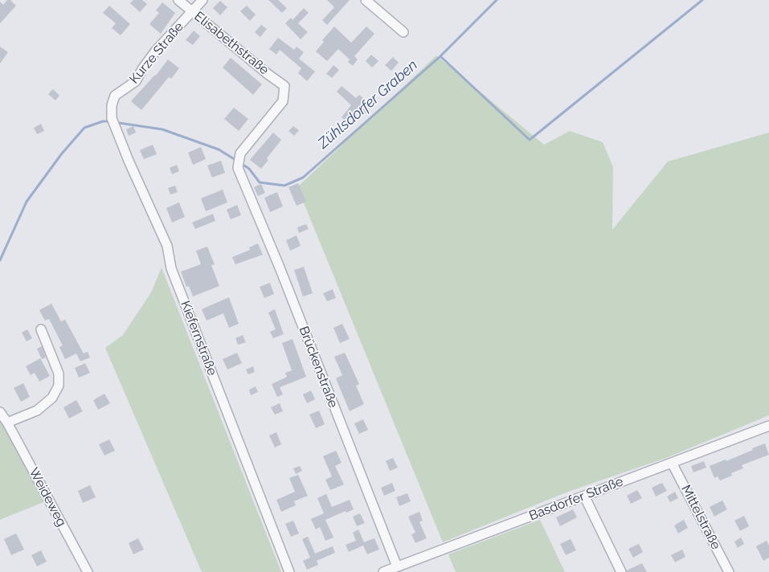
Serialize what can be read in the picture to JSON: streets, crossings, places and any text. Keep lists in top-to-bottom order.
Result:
{
  "streets": {
    "street": [
      "Elisabethstraße",
      "Kurze Straße",
      "Kiefernstraße",
      "Brückenstraße",
      "Weideweg",
      "Basdorfer Straße",
      "Mittelstraße"
    ]
  },
  "crossings": [
    ["Elisabethstraße", "Kurze Straße"],
    ["Elisabethstraße", "Brückenstraße"],
    ["Kurze Straße", "Kiefernstraße"],
    ["Brückenstraße", "Basdorfer Straße"],
    ["Basdorfer Straße", "Mittelstraße"]
  ],
  "water": ["Zühlsdorfer Graben"]
}
